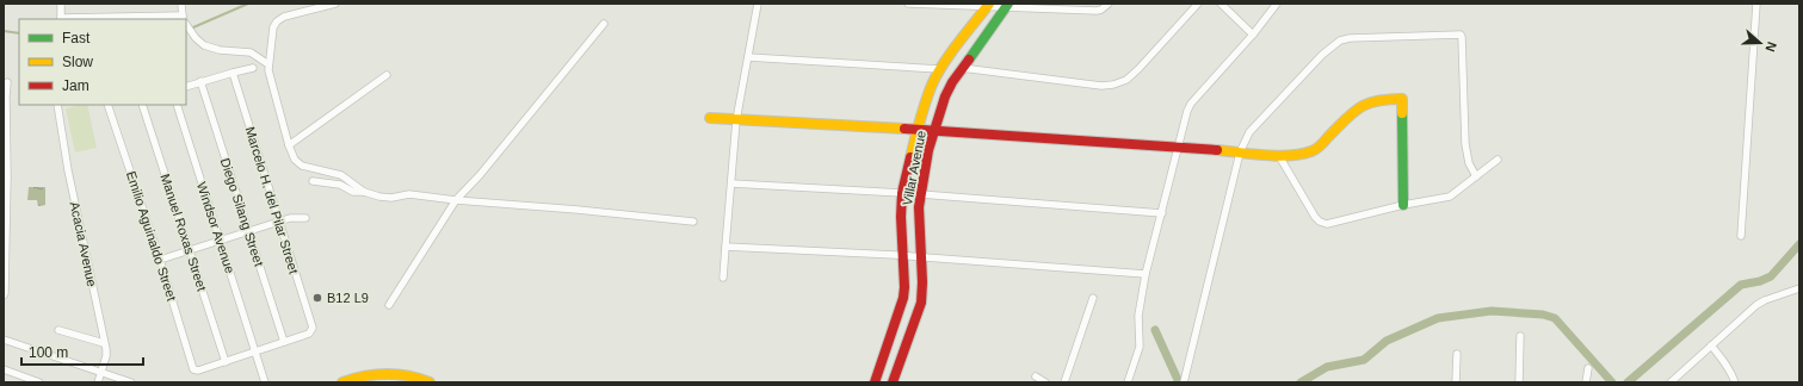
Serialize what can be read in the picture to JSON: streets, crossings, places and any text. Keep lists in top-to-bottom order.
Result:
{
  "streets": {
    "street": [
      "Villar Avenue",
      "Marcelo H. del Pilar Street",
      "Diego Silang Street",
      "Windsor Avenue",
      "Manuel Roxas Street",
      "Emilio Aguinaldo Street",
      "Acacia Avenue"
    ]
  },
  "crossings": [
    ["Marcelo H. del Pilar Street", "Diego Silang Street"],
    ["Manuel Roxas Street", "Emilio Aguinaldo Street"]
  ],
  "places": ["B12 L9"],
  "legend": ["Fast", "Slow", "Jam"],
  "scale_bar": "100 m",
  "north": "right"
}
